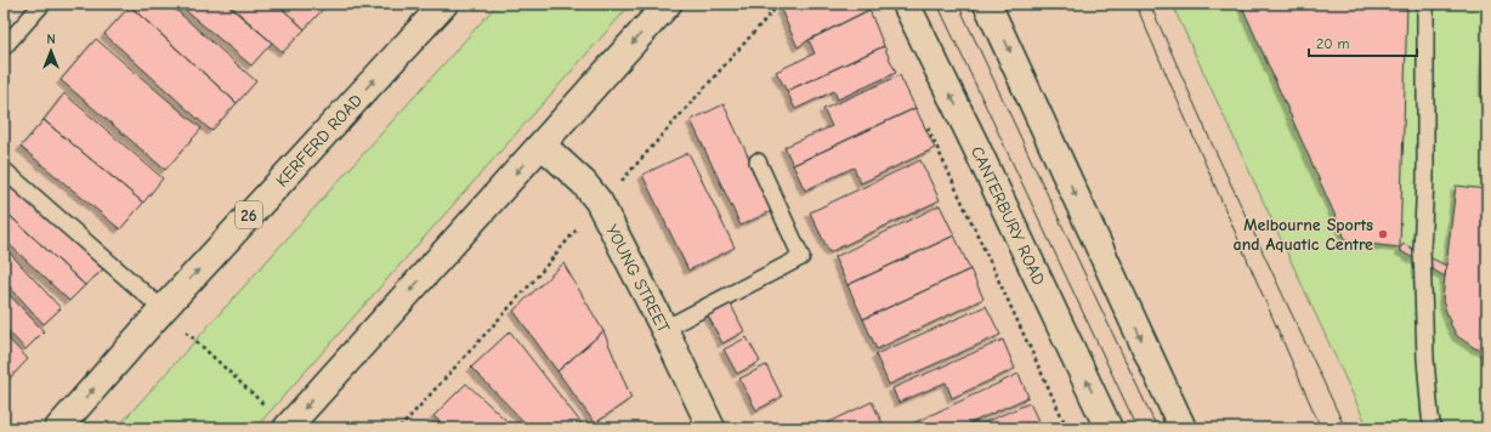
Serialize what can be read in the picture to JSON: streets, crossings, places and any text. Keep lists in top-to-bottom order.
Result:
{
  "streets": {
    "main road": [
      "KERFERD ROAD",
      "26",
      "CANTERBURY ROAD",
      "YOUNG STREET"
    ]
  },
  "places": ["Melbourne Sports and Aquatic Centre"],
  "scale_bar": "20 m",
  "north": "top"
}
